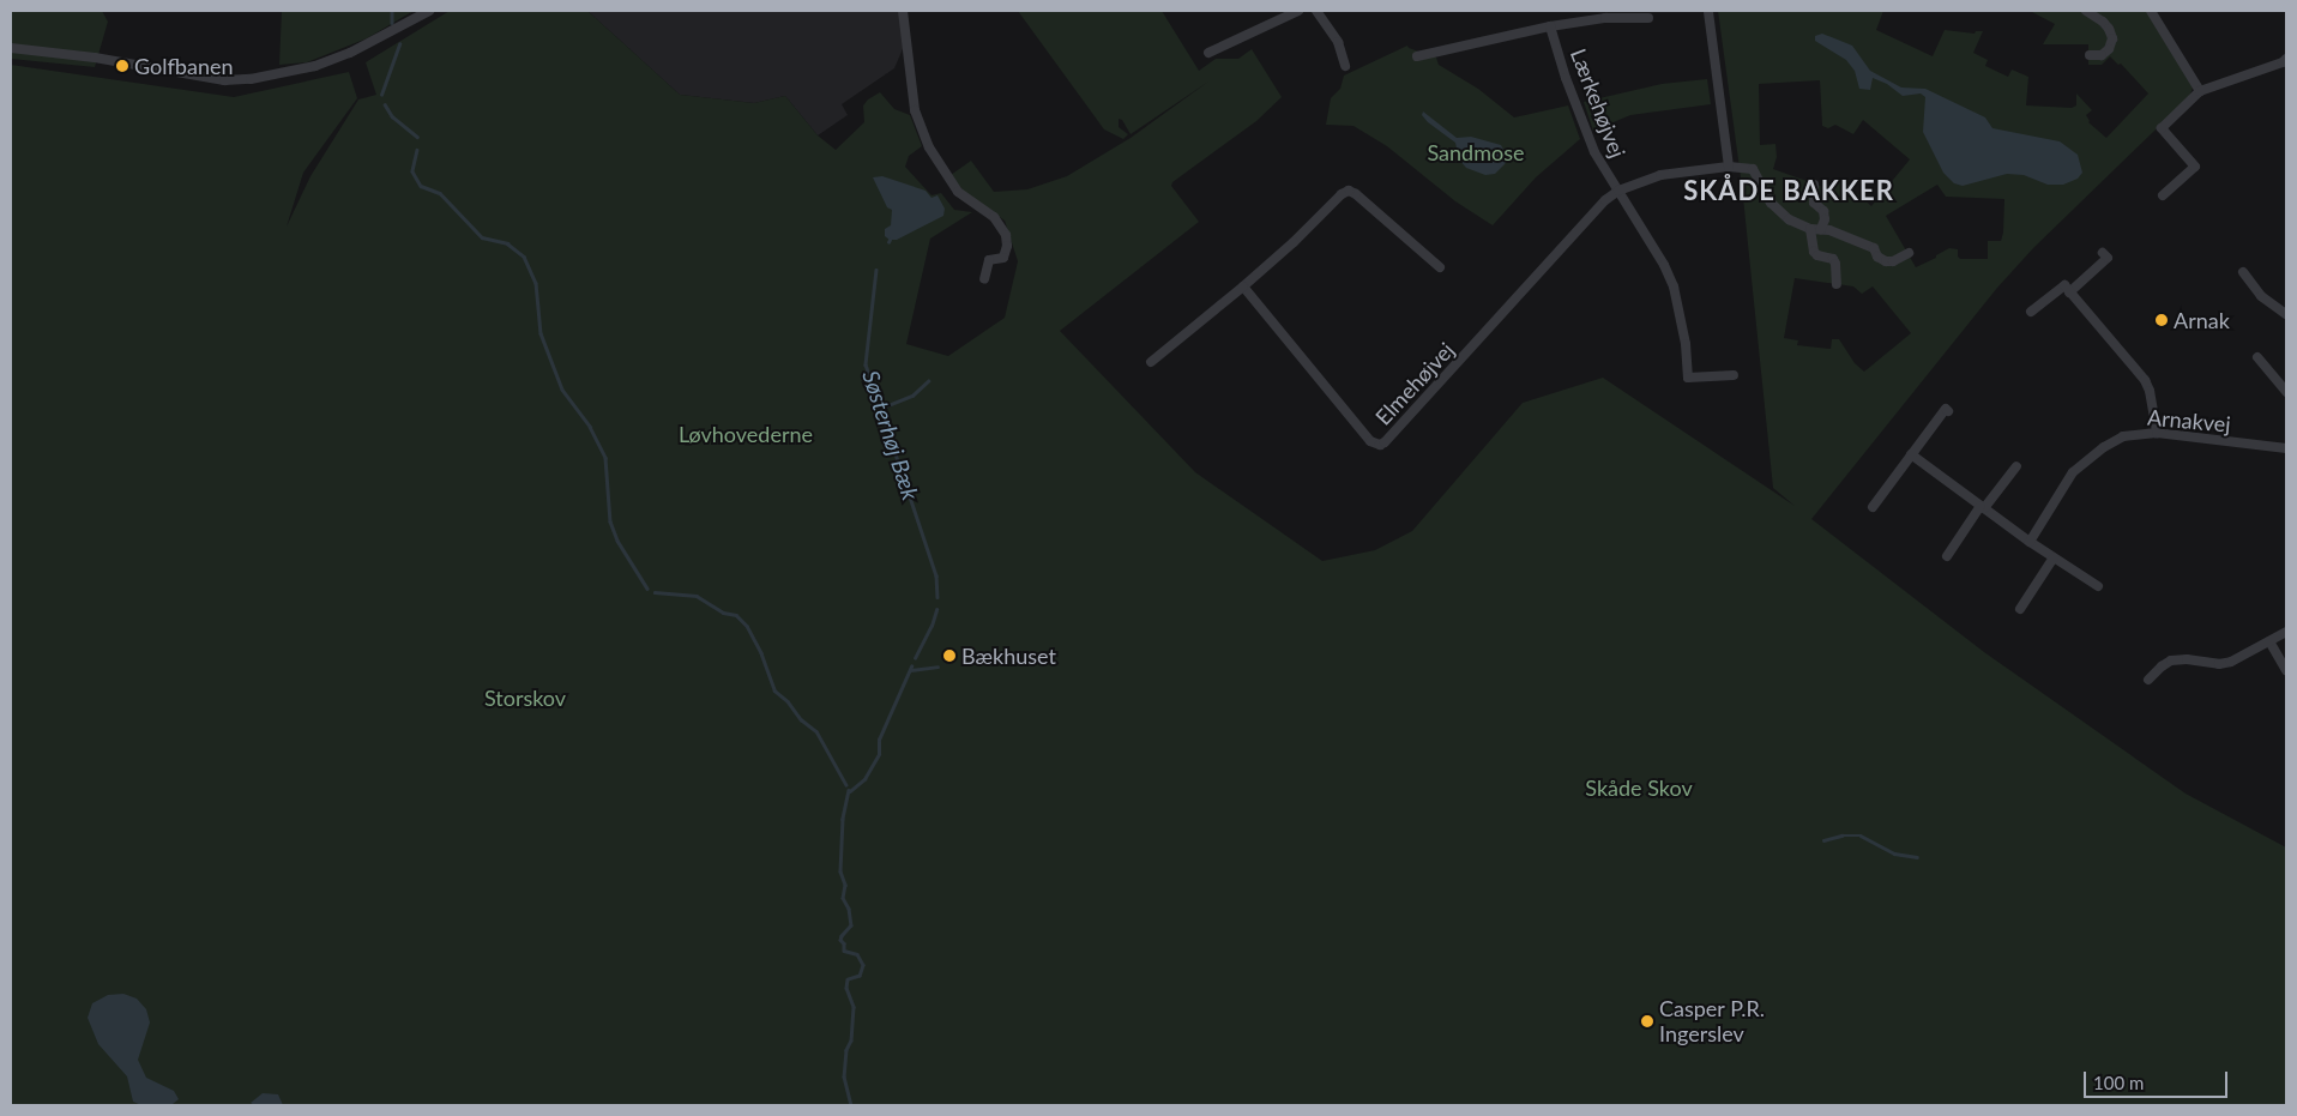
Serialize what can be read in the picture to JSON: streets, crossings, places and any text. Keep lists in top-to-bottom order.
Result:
{
  "streets": {
    "street": ["Lærkehøjvej", "Elmehøjvej", "Arnakvej"]
  },
  "crossings": [
    ["Lærkehøjvej", "Elmehøjvej"]
  ],
  "districts": ["SKÅDE BAKKER"],
  "water": ["Søsterhøj Bæk"],
  "parks": [
    "Sandmose",
    "Løvhovederne",
    "Storskov",
    "Skåde Skov"
  ],
  "places": [
    "Golfbanen",
    "Arnak",
    "Bækhuset",
    "Casper P.R. Ingerslev"
  ],
  "scale_bar": "100 m"
}
